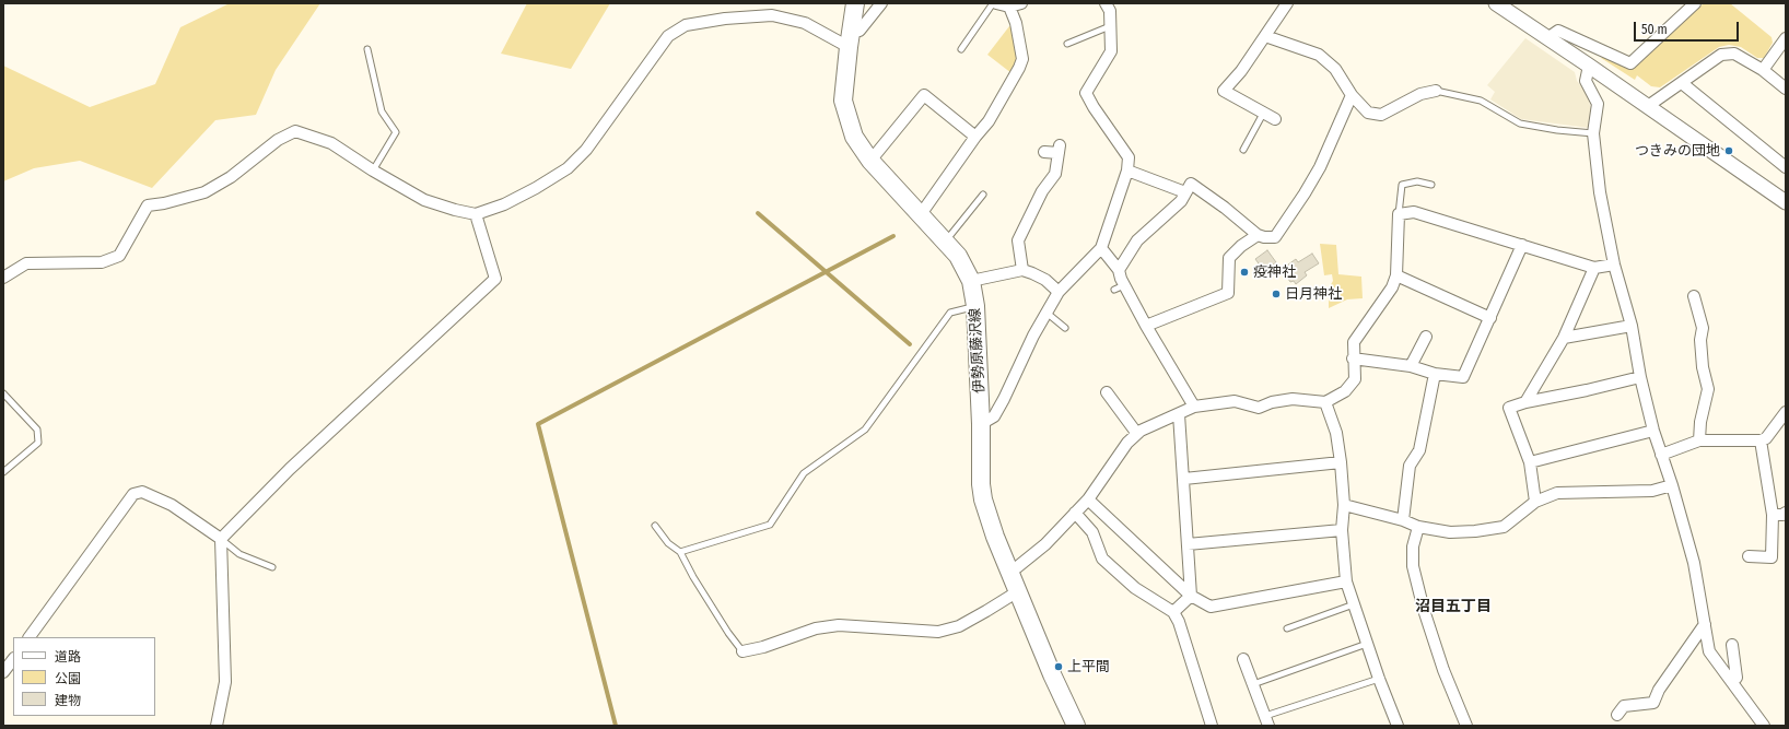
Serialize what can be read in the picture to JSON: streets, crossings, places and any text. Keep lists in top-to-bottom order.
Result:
{
  "streets": {
    "main road": ["伊勢原藤沢線"]
  },
  "districts": ["沼目五丁目"],
  "places": [
    "つきみの団地",
    "疫神社",
    "日月神社",
    "上平間"
  ],
  "legend": ["道路", "公園", "建物"],
  "scale_bar": "50 m"
}
